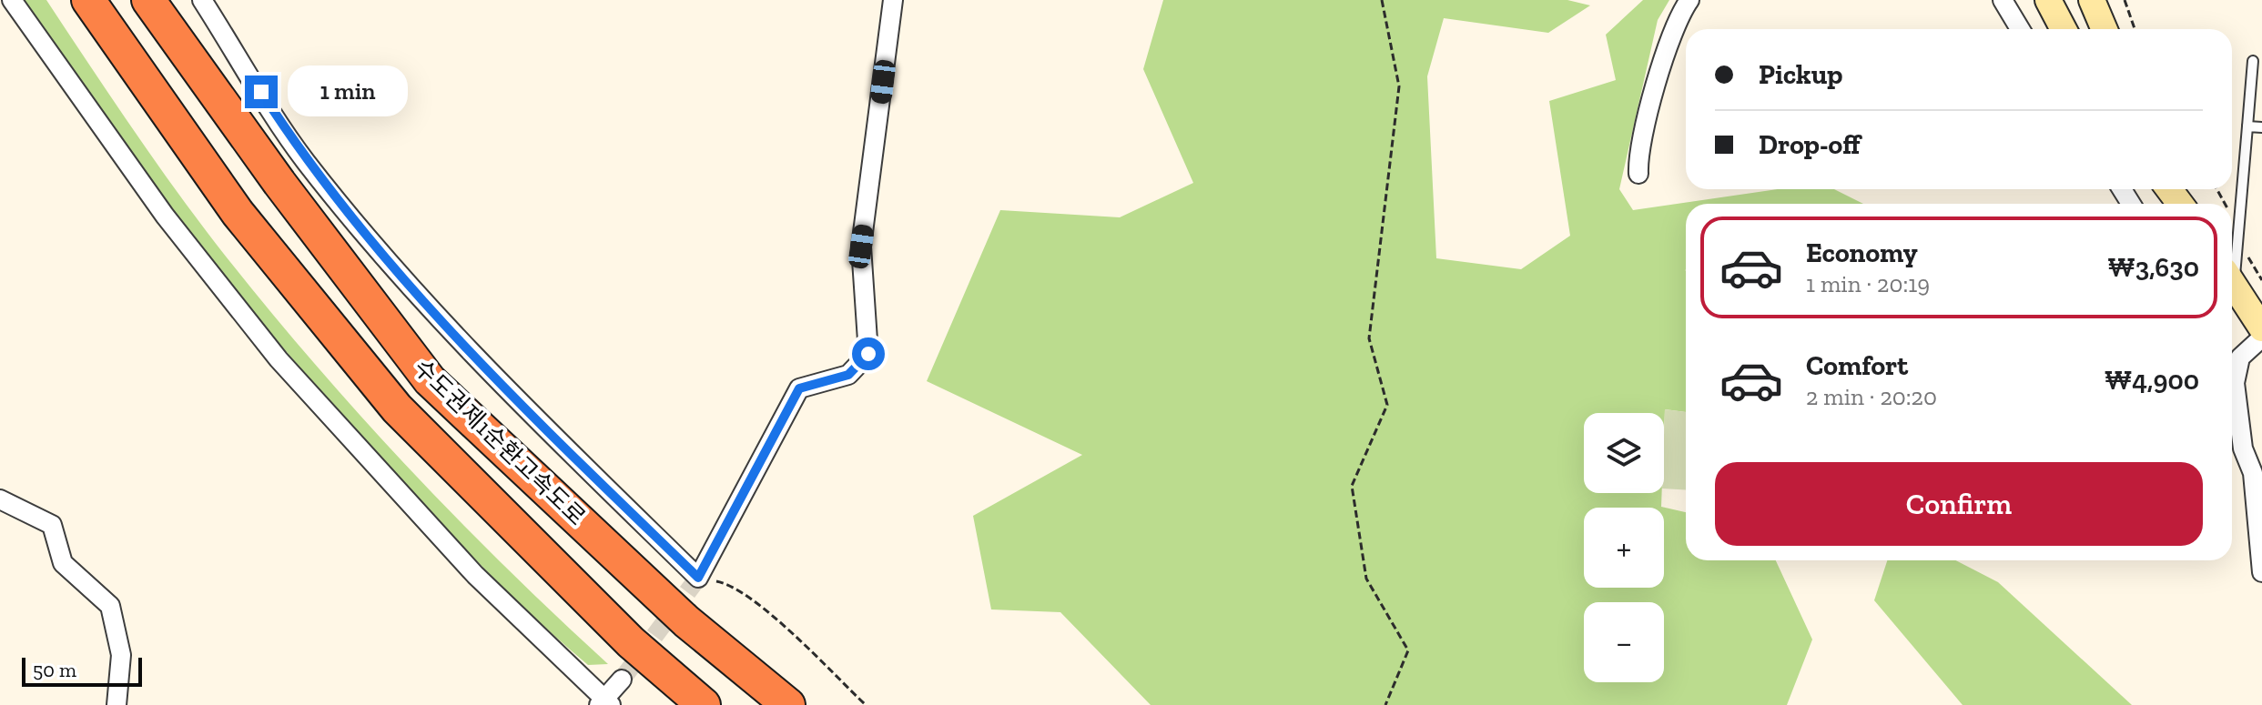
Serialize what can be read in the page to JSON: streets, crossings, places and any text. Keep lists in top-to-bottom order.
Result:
{
  "streets": {
    "highway": ["수도권제1순환고속도로"]
  },
  "scale_bar": "50 m",
  "page": {
    "banner": ["Pickup", "Drop-off"],
    "bubble": "1 min",
    "list": [
      {
        "name": "Economy",
        "note": "1 min · 20:19",
        "value": "₩3,630"
      },
      {
        "name": "Comfort",
        "note": "2 min · 20:20",
        "value": "₩4,900"
      }
    ],
    "map_buttons": ["+", "−"],
    "buttons": "Confirm",
    "scale": "50 m"
  }
}
